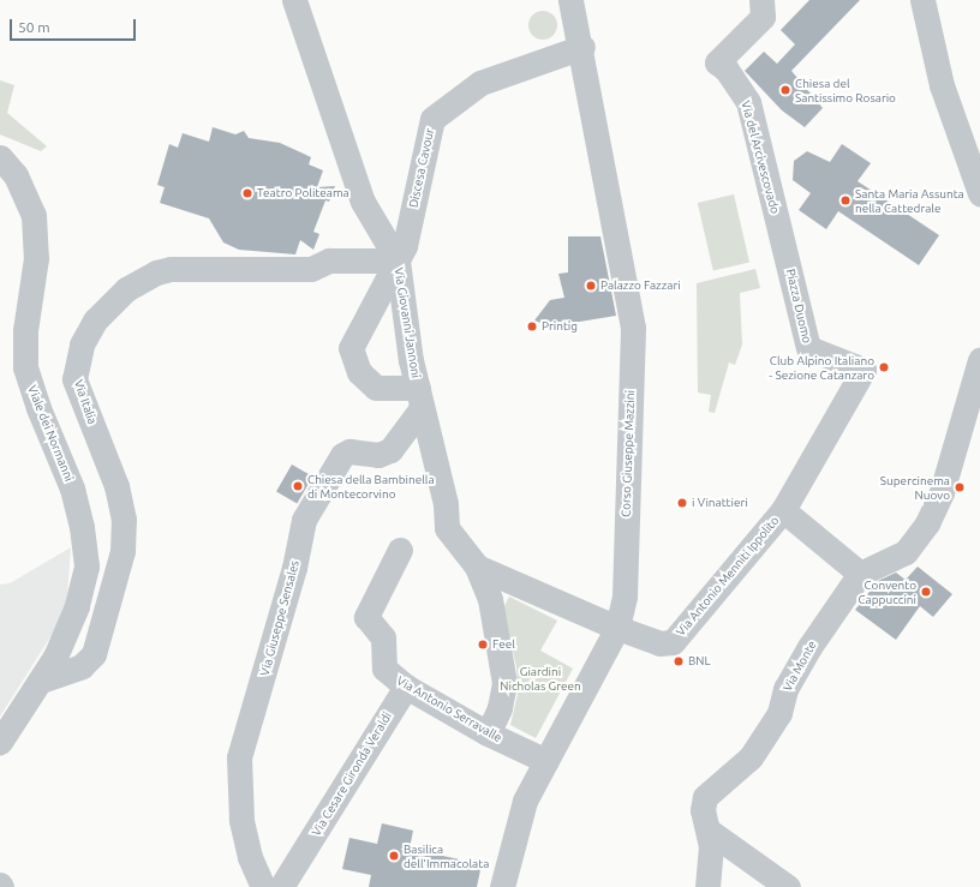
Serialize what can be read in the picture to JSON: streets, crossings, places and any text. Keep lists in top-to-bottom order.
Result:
{
  "streets": {
    "street": [
      "Via del Arcivescovado",
      "Discesa Cavour",
      "Piazza Duomo",
      "Via Giovanni Jannoni",
      "Via Italia",
      "Viale dei Normanni",
      "Corso Giuseppe Mazzini",
      "Via Antonio Menniti Ippolito",
      "Via Giuseppe Sensales",
      "Via Monte",
      "Via Antonio Serravalle",
      "Via Cesare Gironda Veraldi"
    ]
  },
  "crossings": [
    ["Via del Arcivescovado", "Piazza Duomo"],
    ["Discesa Cavour", "Via Giovanni Jannoni"],
    ["Discesa Cavour", "Via Italia"],
    ["Discesa Cavour", "Corso Giuseppe Mazzini"],
    ["Discesa Cavour", "Via Giuseppe Sensales"],
    ["Piazza Duomo", "Via Antonio Menniti Ippolito"],
    ["Via Giovanni Jannoni", "Via Italia"],
    ["Via Giovanni Jannoni", "Via Antonio Menniti Ippolito"],
    ["Via Giovanni Jannoni", "Via Giuseppe Sensales"],
    ["Via Italia", "Viale dei Normanni"],
    ["Corso Giuseppe Mazzini", "Via Antonio Menniti Ippolito"],
    ["Corso Giuseppe Mazzini", "Via Antonio Serravalle"],
    ["Via Antonio Serravalle", "Via Cesare Gironda Veraldi"]
  ],
  "parks": ["Giardini Nicholas Green"],
  "places": [
    "Chiesa del Santissimo Rosario",
    "Teatro Politeama",
    "Santa Maria Assunta nella Cattedrale",
    "Palazzo Fazzari",
    "Printig",
    "Club Alpino Italiano - Sezione Catanzaro",
    "Chiesa della Bambinella di Montecorvino",
    "Supercinema Nuovo",
    "i Vinattieri",
    "Convento Cappuccini",
    "Feel",
    "BNL",
    "Basilica dell'Immacolata"
  ],
  "scale_bar": "50 m"
}
